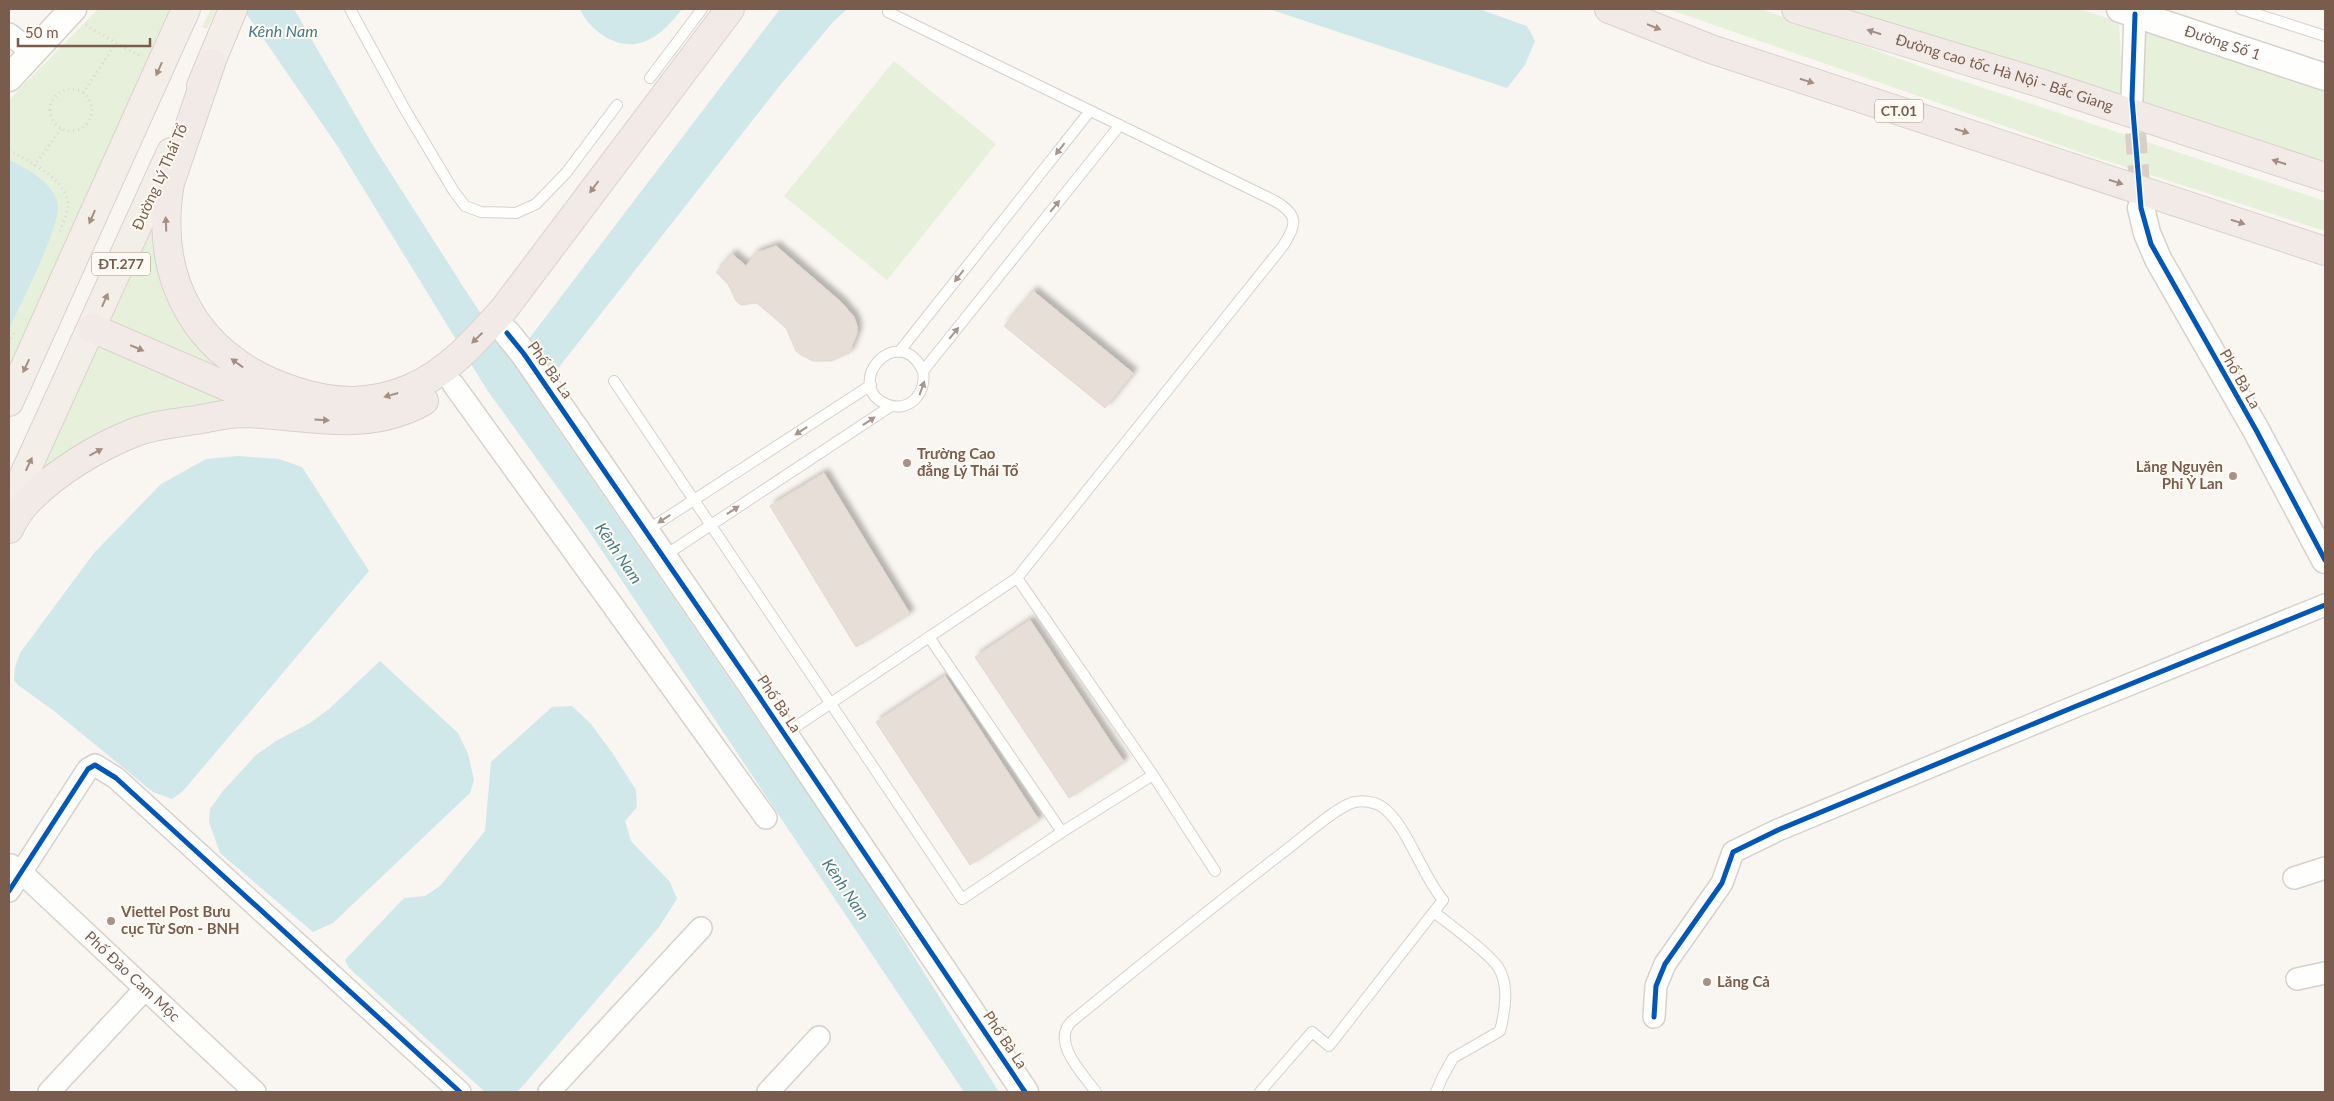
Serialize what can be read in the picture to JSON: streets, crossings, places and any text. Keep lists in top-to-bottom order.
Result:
{
  "streets": {
    "highway": ["Đường cao tốc Hà Nội - Bắc Giang", "CT.01"],
    "main road": ["Đường Lý Thái Tổ", "ĐT.277"],
    "street": ["Đường Số 1", "Phố Bà La", "Phố Đào Cam Mộc"]
  },
  "water": ["Kênh Nam"],
  "places": [
    "Trường Cao đẳng Lý Thái Tổ",
    "Lăng Nguyên Phi Ỷ Lan",
    "Viettel Post Bưu cục Từ Sơn - BNH",
    "Lăng Cả"
  ],
  "scale_bar": "50 m"
}
